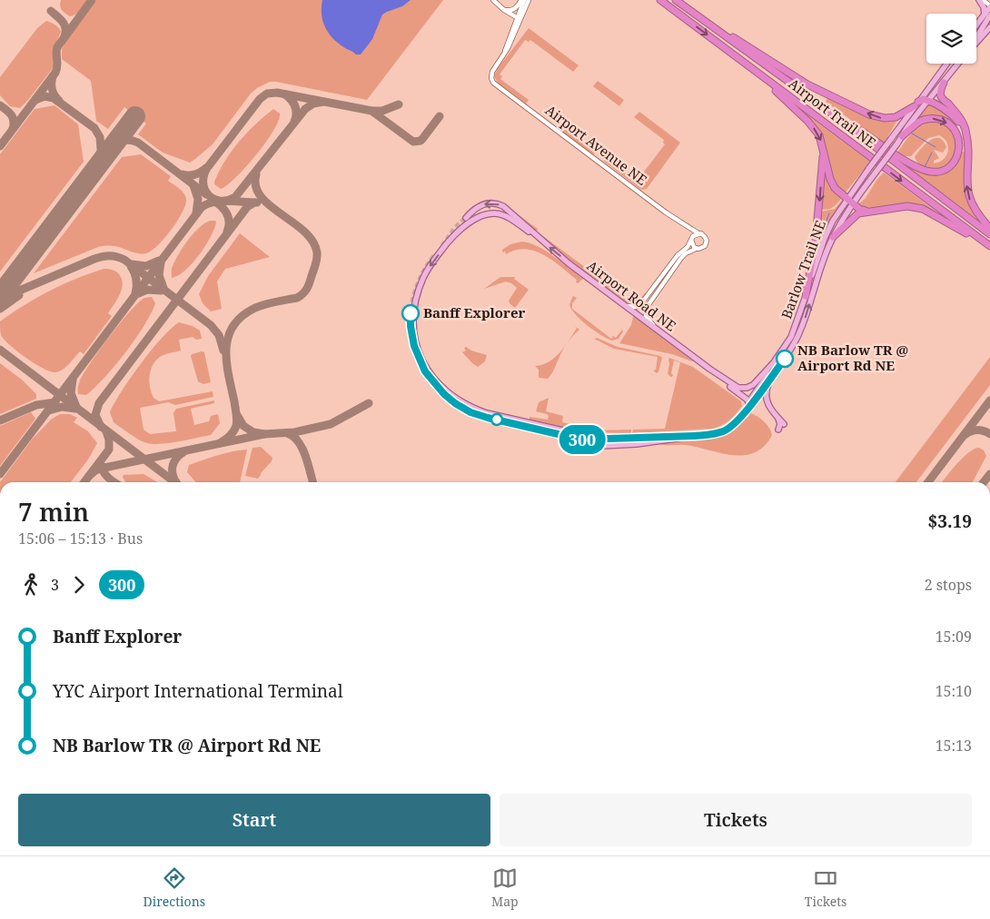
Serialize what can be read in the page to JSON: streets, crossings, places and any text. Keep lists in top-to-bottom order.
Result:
{
  "streets": {
    "highway": ["Airport Trail NE"],
    "main road": ["Barlow Trail NE", "Airport Road NE"],
    "street": ["Airport Avenue NE"]
  },
  "crossings": [
    ["Barlow Trail NE", "Airport Road NE"]
  ],
  "places": ["Banff Explorer", "NB Barlow TR @ Airport Rd NE"],
  "lines": ["bus line 300"],
  "page": {
    "on_map": "300",
    "heading": ["7 min", "15:06 – 15:13 · Bus", "$3.19"],
    "legs": ["3", "300", "2 stops"],
    "list": [
      {
        "name": "Banff Explorer",
        "value": "15:09"
      },
      {
        "name": "YYC Airport International Terminal",
        "value": "15:10"
      },
      {
        "name": "NB Barlow TR @ Airport Rd NE",
        "value": "15:13"
      }
    ],
    "buttons": ["Start", "Tickets"],
    "tabs": ["Directions", "Map", "Tickets"]
  }
}
